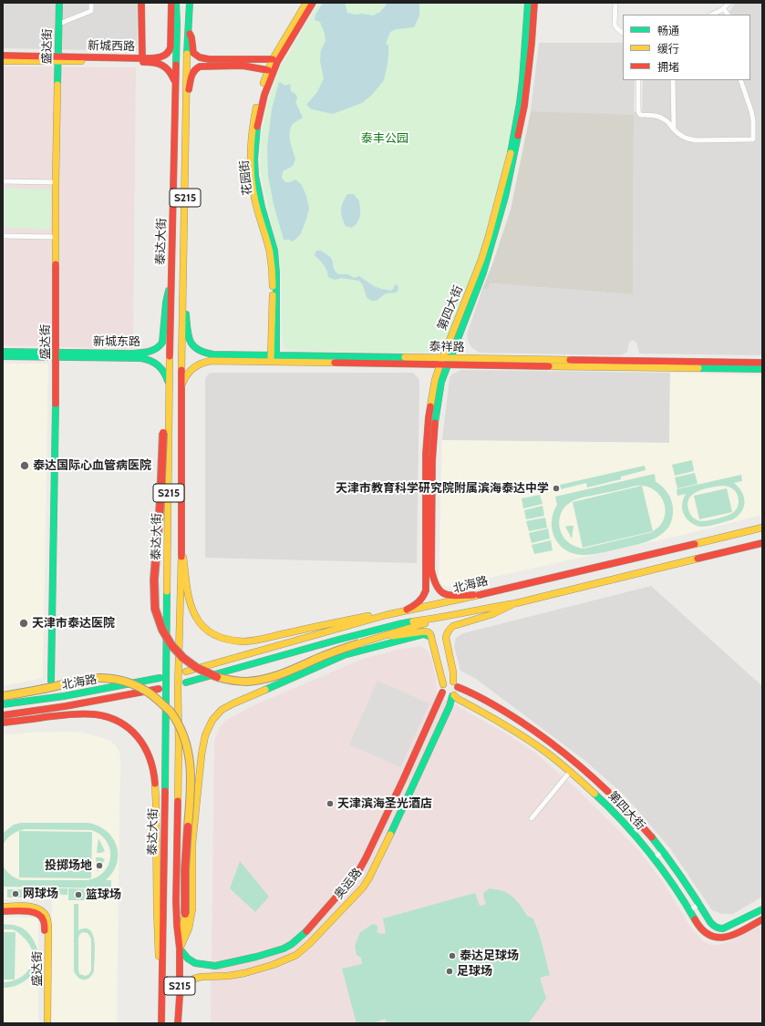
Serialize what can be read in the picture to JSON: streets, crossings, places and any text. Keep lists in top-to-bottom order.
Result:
{
  "streets": {
    "main road": [
      "盛达街",
      "新城西路",
      "花园街",
      "S215",
      "泰达大街",
      "第四大街",
      "新城东路",
      "泰祥路",
      "北海路",
      "奥运路"
    ]
  },
  "crossings": [
    ["盛达街", "新城西路"],
    ["盛达街", "新城东路"],
    ["新城西路", "泰达大街"],
    ["花园街", "泰祥路"],
    ["泰达大街", "新城东路"],
    ["泰达大街", "泰祥路"],
    ["泰达大街", "奥运路"],
    ["第四大街", "泰祥路"],
    ["第四大街", "北海路"],
    ["第四大街", "奥运路"]
  ],
  "parks": ["泰丰公园"],
  "places": [
    "泰达国际心血管病医院",
    "天津市教育科学研究院附属滨海泰达中学",
    "天津市泰达医院",
    "天津滨海圣光酒店",
    "投掷场地",
    "网球场",
    "篮球场",
    "泰达足球场",
    "足球场"
  ],
  "legend": ["畅通", "缓行", "拥堵"]
}
